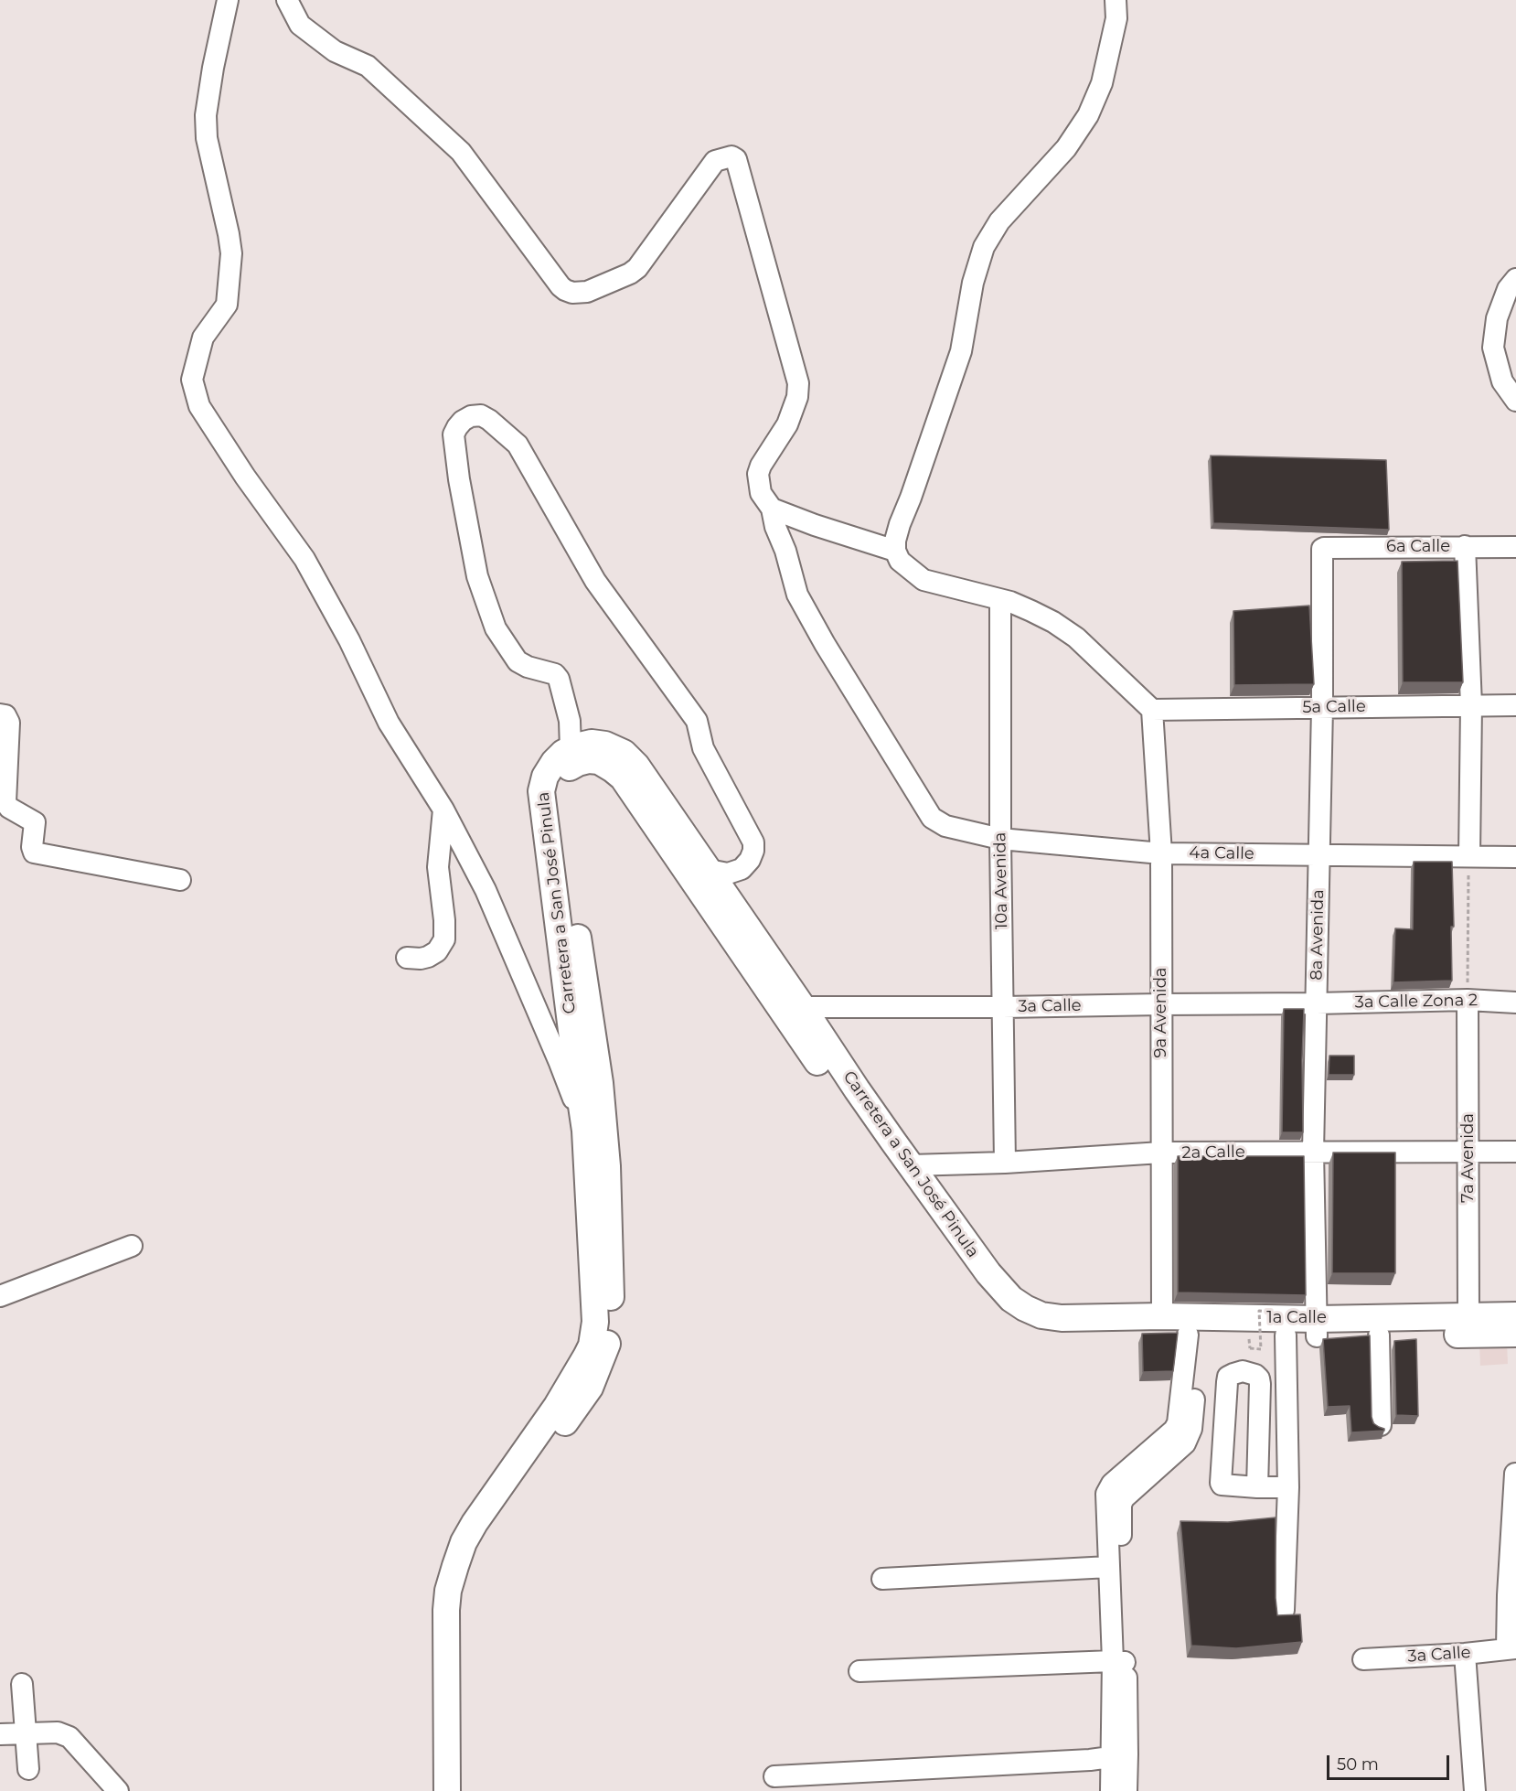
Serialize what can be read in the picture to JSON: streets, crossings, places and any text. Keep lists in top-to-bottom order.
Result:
{
  "streets": {
    "main road": ["Carretera a San José Pinula", "1a Calle"],
    "street": [
      "6a Calle",
      "5a Calle",
      "4a Calle",
      "10a Avenida",
      "8a Avenida",
      "3a Calle Zona 2",
      "3a Calle",
      "9a Avenida",
      "2a Calle",
      "7a Avenida"
    ]
  },
  "crossings": [
    ["6a Calle", "8a Avenida"],
    ["5a Calle", "8a Avenida"],
    ["5a Calle", "9a Avenida"],
    ["4a Calle", "10a Avenida"],
    ["4a Calle", "8a Avenida"],
    ["4a Calle", "9a Avenida"],
    ["10a Avenida", "3a Calle"],
    ["10a Avenida", "2a Calle"],
    ["Carretera a San José Pinula", "3a Calle"],
    ["Carretera a San José Pinula", "2a Calle"],
    ["Carretera a San José Pinula", "1a Calle"],
    ["8a Avenida", "3a Calle Zona 2"],
    ["8a Avenida", "3a Calle"],
    ["8a Avenida", "2a Calle"],
    ["8a Avenida", "1a Calle"],
    ["3a Calle Zona 2", "3a Calle"],
    ["3a Calle Zona 2", "7a Avenida"],
    ["3a Calle", "9a Avenida"],
    ["9a Avenida", "2a Calle"],
    ["9a Avenida", "1a Calle"],
    ["2a Calle", "7a Avenida"],
    ["7a Avenida", "1a Calle"]
  ],
  "scale_bar": "50 m"
}
